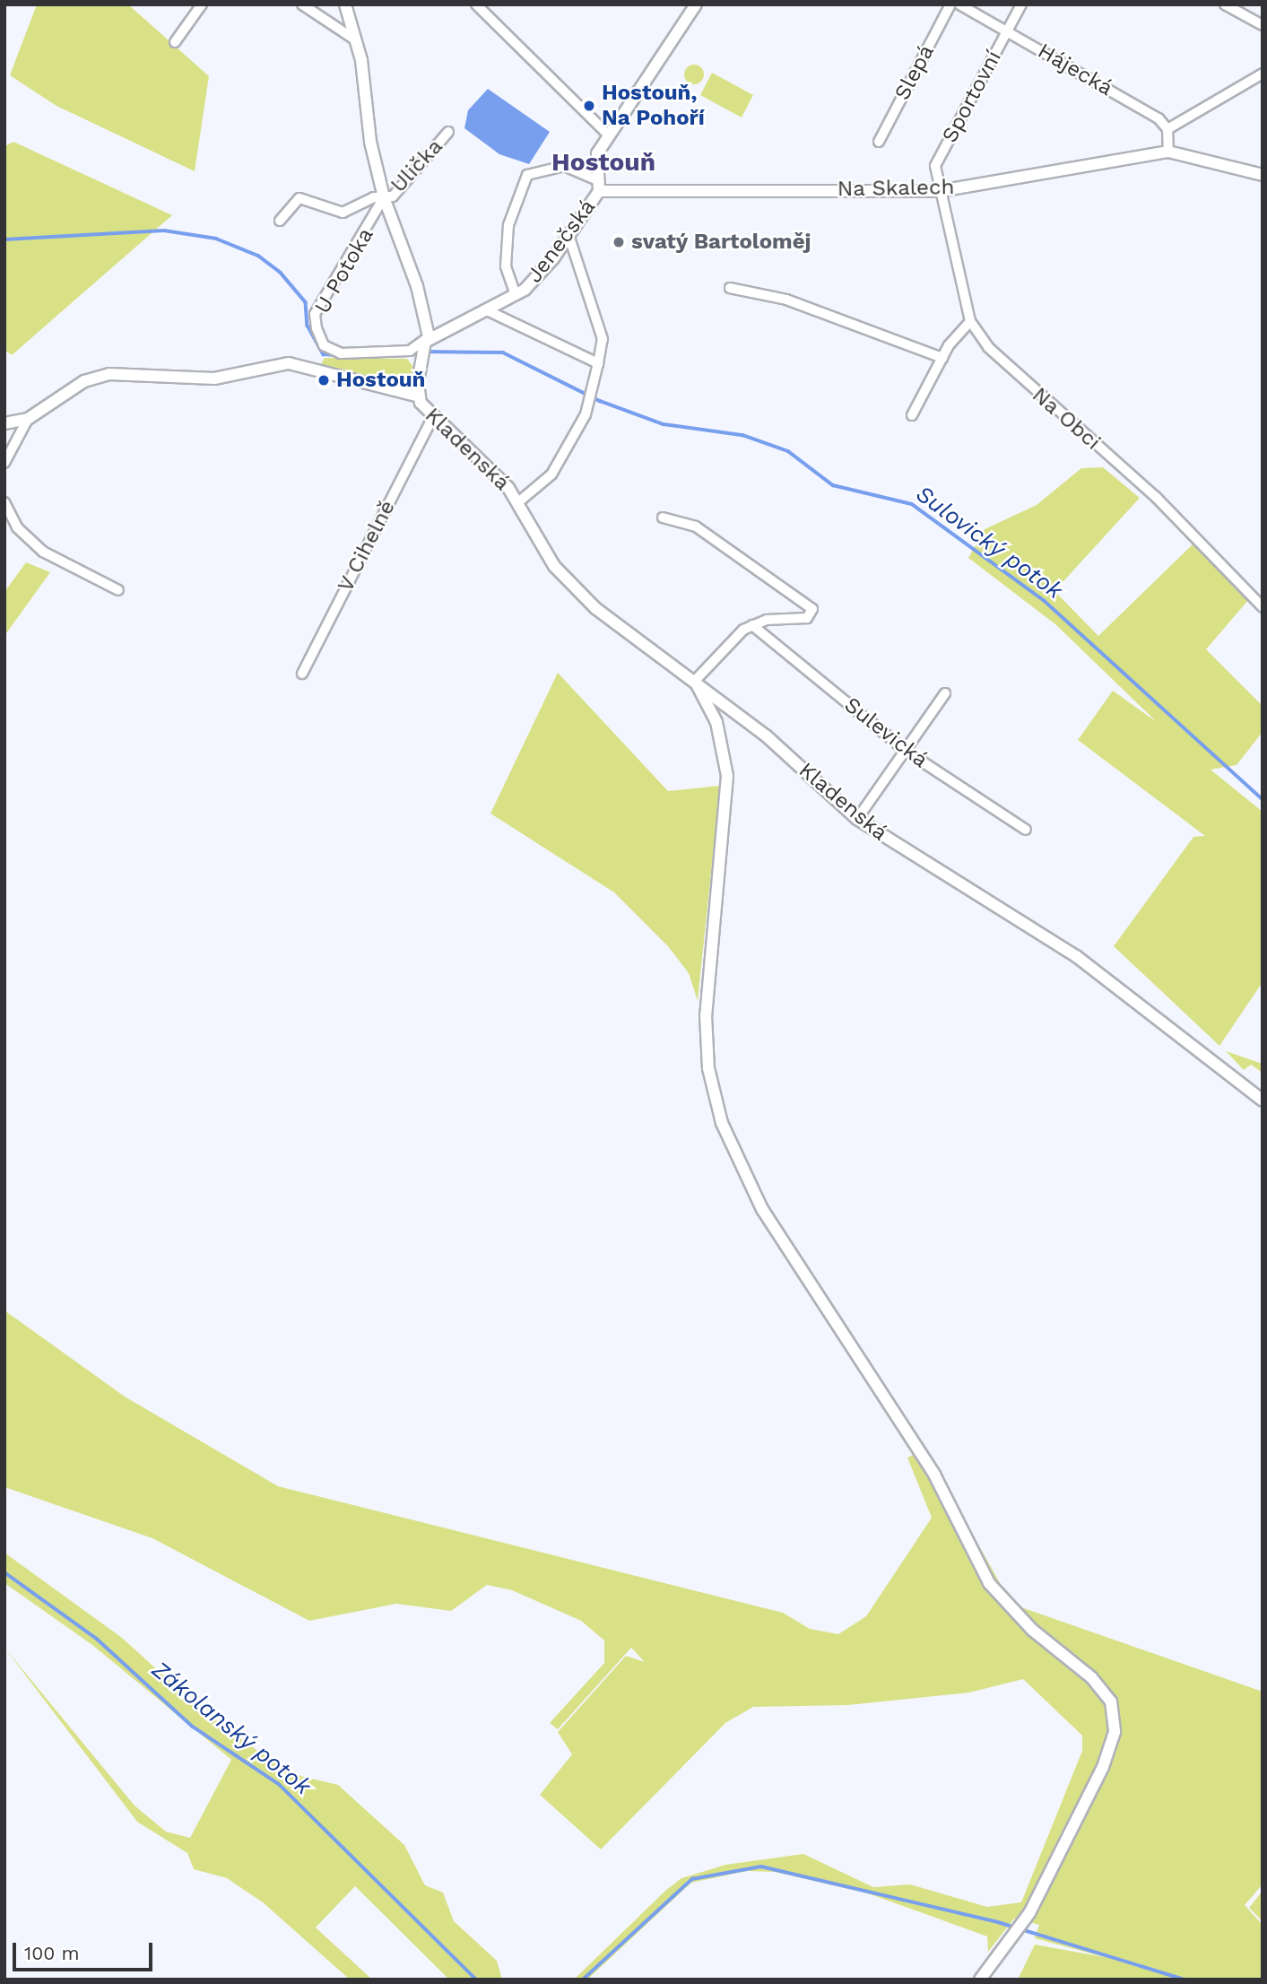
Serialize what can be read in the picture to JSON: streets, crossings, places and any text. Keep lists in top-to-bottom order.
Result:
{
  "streets": {
    "street": [
      "Hájecká",
      "Slepá",
      "Sportovní",
      "Ulička",
      "Na Skalech",
      "Jenečská",
      "U Potoka",
      "Na Obci",
      "Kladenská",
      "V Cihelně",
      "Sulevická"
    ]
  },
  "crossings": [
    ["Hájecká", "Sportovní"],
    ["Sportovní", "Na Skalech"],
    ["Sportovní", "Na Obci"],
    ["Ulička", "U Potoka"],
    ["Ulička", "Kladenská"],
    ["Na Skalech", "Jenečská"],
    ["Na Skalech", "Na Obci"],
    ["Jenečská", "U Potoka"],
    ["Jenečská", "Kladenská"],
    ["U Potoka", "Kladenská"],
    ["Kladenská", "V Cihelně"]
  ],
  "districts": ["Hostouň"],
  "water": ["Sulovický potok", "Zákolanský potok"],
  "places": ["Hostouň, Na Pohoří", "svatý Bartoloměj", "Hostouň"],
  "scale_bar": "100 m"
}
